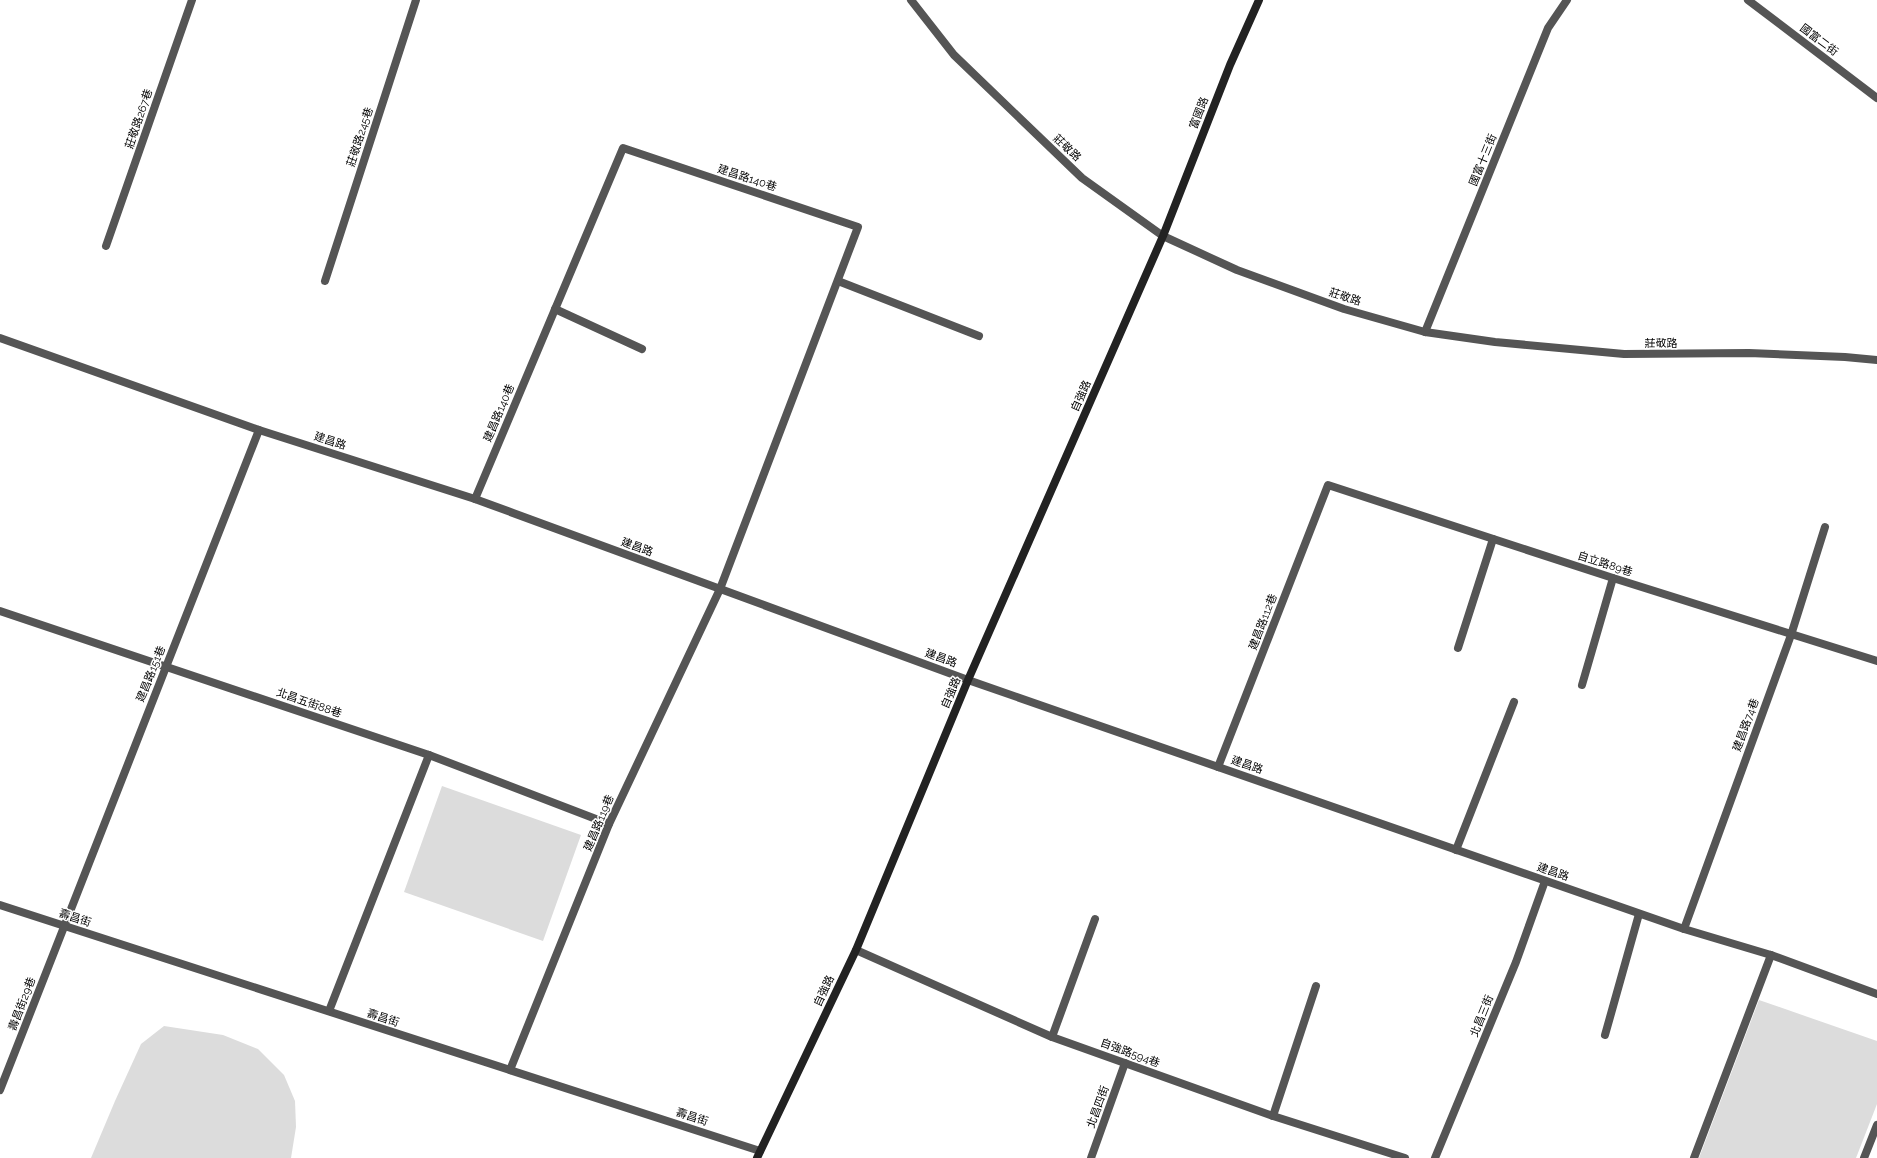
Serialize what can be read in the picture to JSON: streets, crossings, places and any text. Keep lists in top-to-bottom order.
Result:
{
  "streets": {
    "street": [
      "國富二街",
      "富國路",
      "莊敬路267巷",
      "莊敬路245巷",
      "莊敬路",
      "國富十三街",
      "建昌路140巷",
      "自強路",
      "建昌路",
      "自立路89巷",
      "建昌路112巷",
      "建昌路151巷",
      "北昌五街88巷",
      "建昌路74巷",
      "建昌路119巷",
      "壽昌街",
      "壽昌街29巷",
      "北昌三街",
      "自強路594巷",
      "北昌四街"
    ]
  },
  "crossings": [
    ["富國路", "莊敬路"],
    ["富國路", "自強路"],
    ["莊敬路", "國富十三街"],
    ["莊敬路", "自強路"],
    ["建昌路140巷", "建昌路"],
    ["建昌路140巷", "建昌路119巷"],
    ["自強路", "建昌路"],
    ["自強路", "壽昌街"],
    ["自強路", "自強路594巷"],
    ["建昌路", "建昌路112巷"],
    ["建昌路", "建昌路151巷"],
    ["建昌路", "建昌路74巷"],
    ["建昌路", "建昌路119巷"],
    ["建昌路", "北昌三街"],
    ["自立路89巷", "建昌路112巷"],
    ["自立路89巷", "建昌路74巷"],
    ["建昌路151巷", "北昌五街88巷"],
    ["建昌路151巷", "壽昌街"],
    ["建昌路151巷", "壽昌街29巷"],
    ["北昌五街88巷", "建昌路119巷"],
    ["建昌路119巷", "壽昌街"],
    ["壽昌街", "壽昌街29巷"],
    ["自強路594巷", "北昌四街"]
  ]
}
